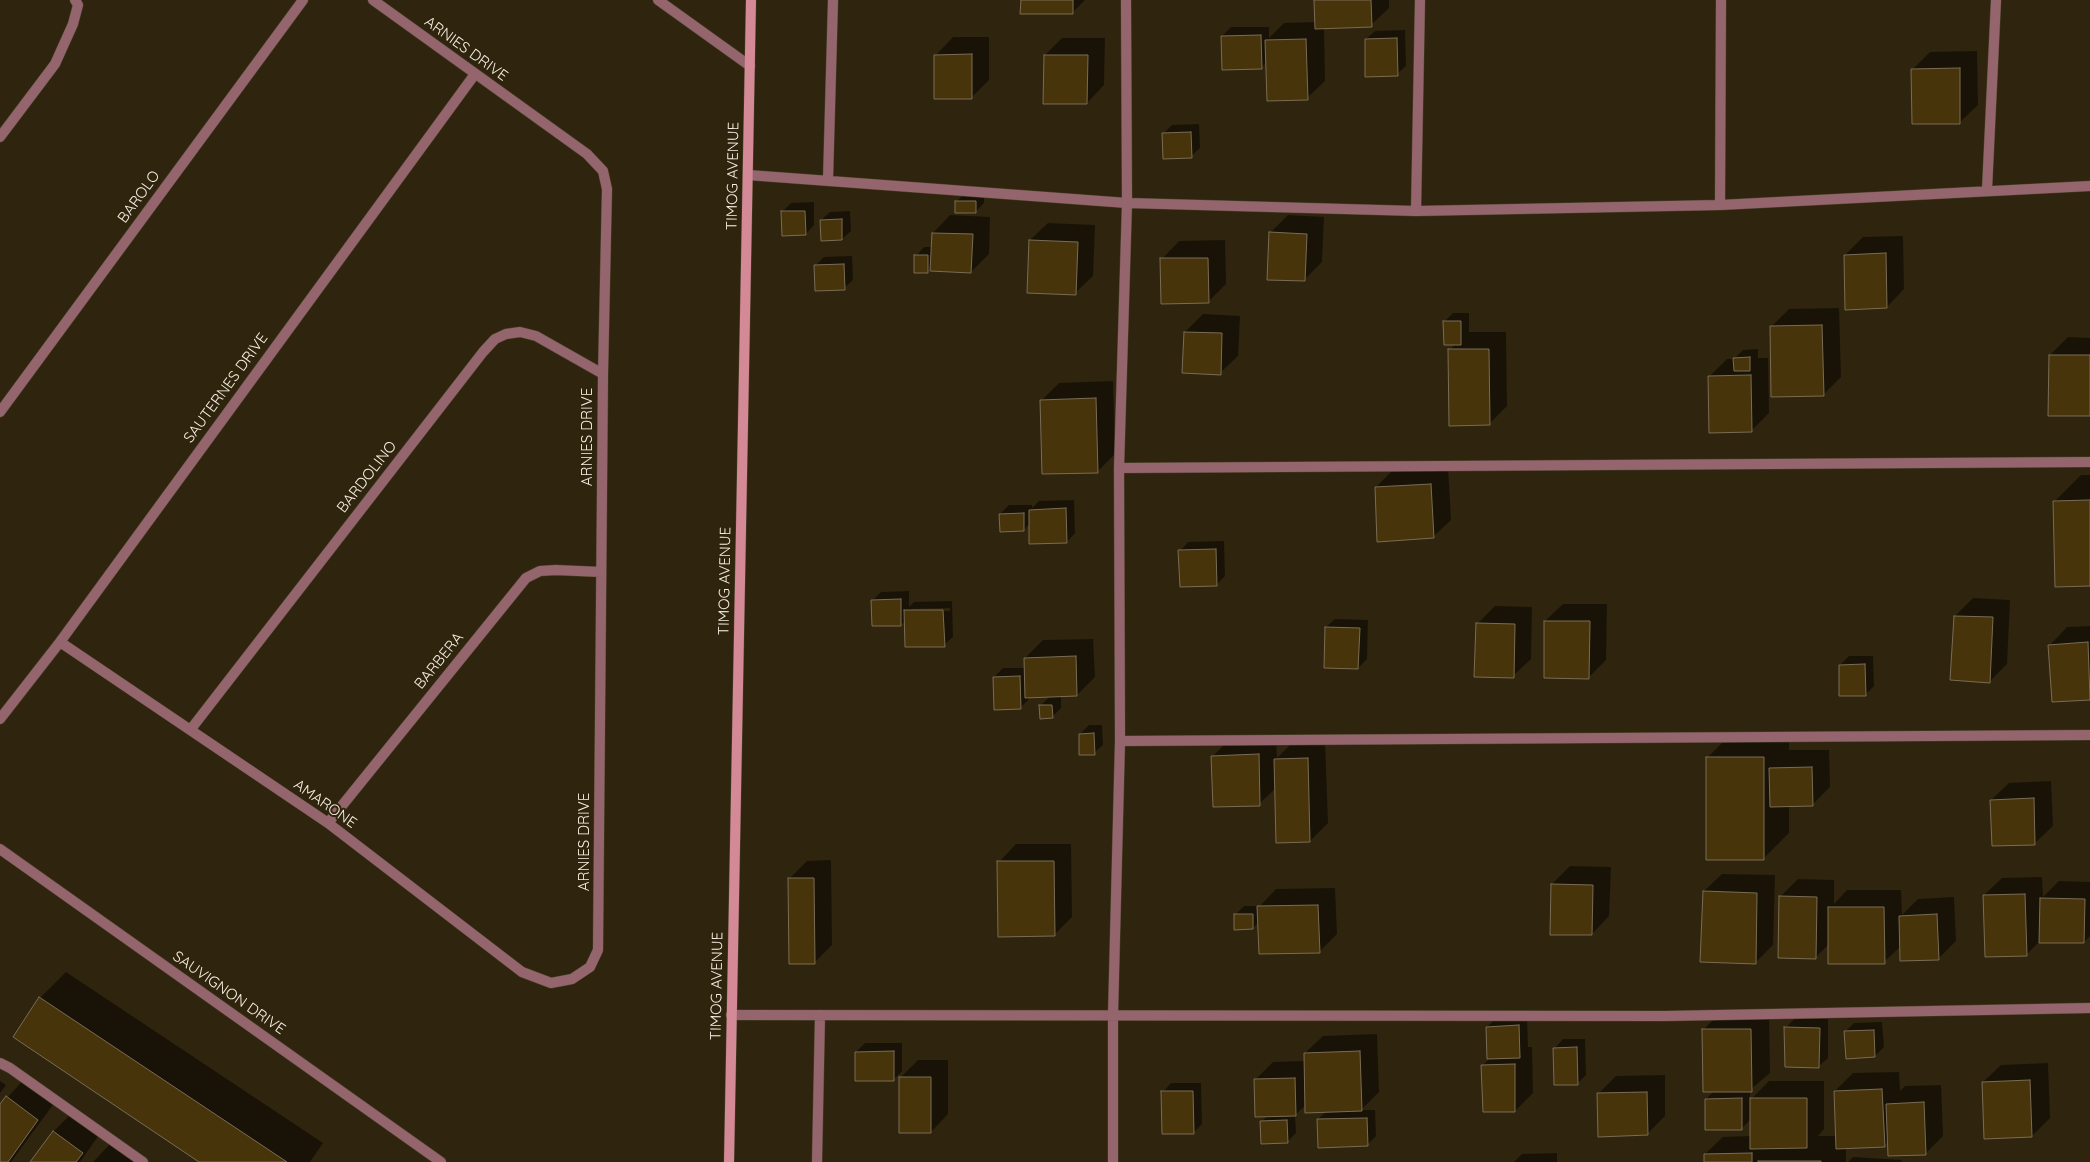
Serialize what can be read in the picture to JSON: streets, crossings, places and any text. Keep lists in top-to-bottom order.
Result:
{
  "streets": {
    "main road": ["TIMOG AVENUE"],
    "street": [
      "ARNIES DRIVE",
      "BAROLO",
      "SAUTERNES DRIVE",
      "BARDOLINO",
      "BARBERA",
      "AMARONE",
      "SAUVIGNON DRIVE"
    ]
  },
  "crossings": [
    ["ARNIES DRIVE", "SAUTERNES DRIVE"],
    ["ARNIES DRIVE", "BARDOLINO"],
    ["ARNIES DRIVE", "BARBERA"],
    ["ARNIES DRIVE", "AMARONE"],
    ["SAUTERNES DRIVE", "AMARONE"],
    ["BARDOLINO", "AMARONE"],
    ["BARBERA", "AMARONE"]
  ]
}
